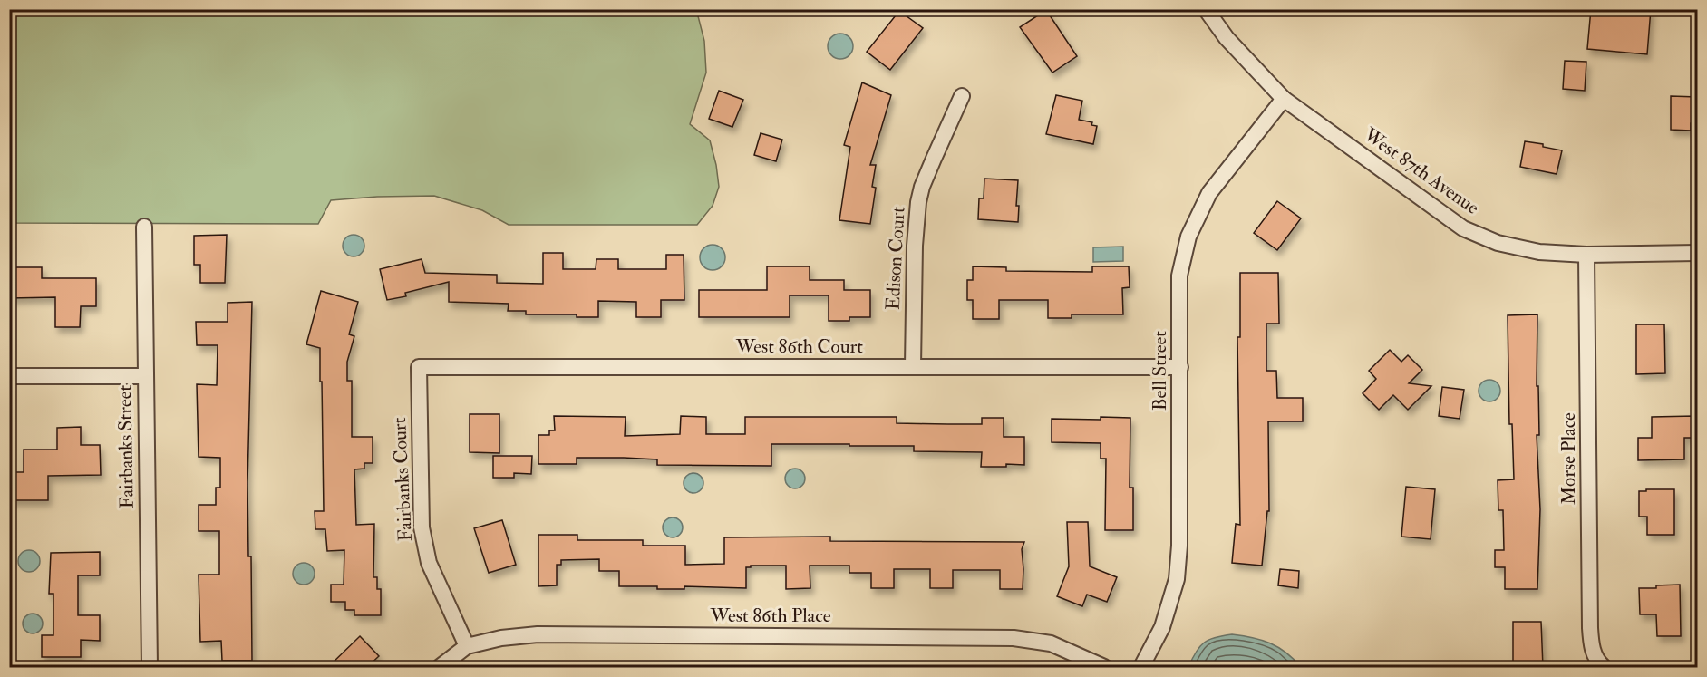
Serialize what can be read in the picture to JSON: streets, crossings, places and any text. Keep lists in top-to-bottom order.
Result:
{
  "streets": {
    "street": [
      "West 87th Avenue",
      "Edison Court",
      "West 86th Court",
      "Bell Street",
      "Fairbanks Street",
      "Morse Place",
      "Fairbanks Court",
      "West 86th Place"
    ]
  },
  "crossings": [
    ["West 87th Avenue", "Bell Street"],
    ["West 87th Avenue", "Morse Place"],
    ["Edison Court", "West 86th Court"],
    ["West 86th Court", "Bell Street"],
    ["West 86th Court", "Fairbanks Court"],
    ["Fairbanks Court", "West 86th Place"]
  ]
}
